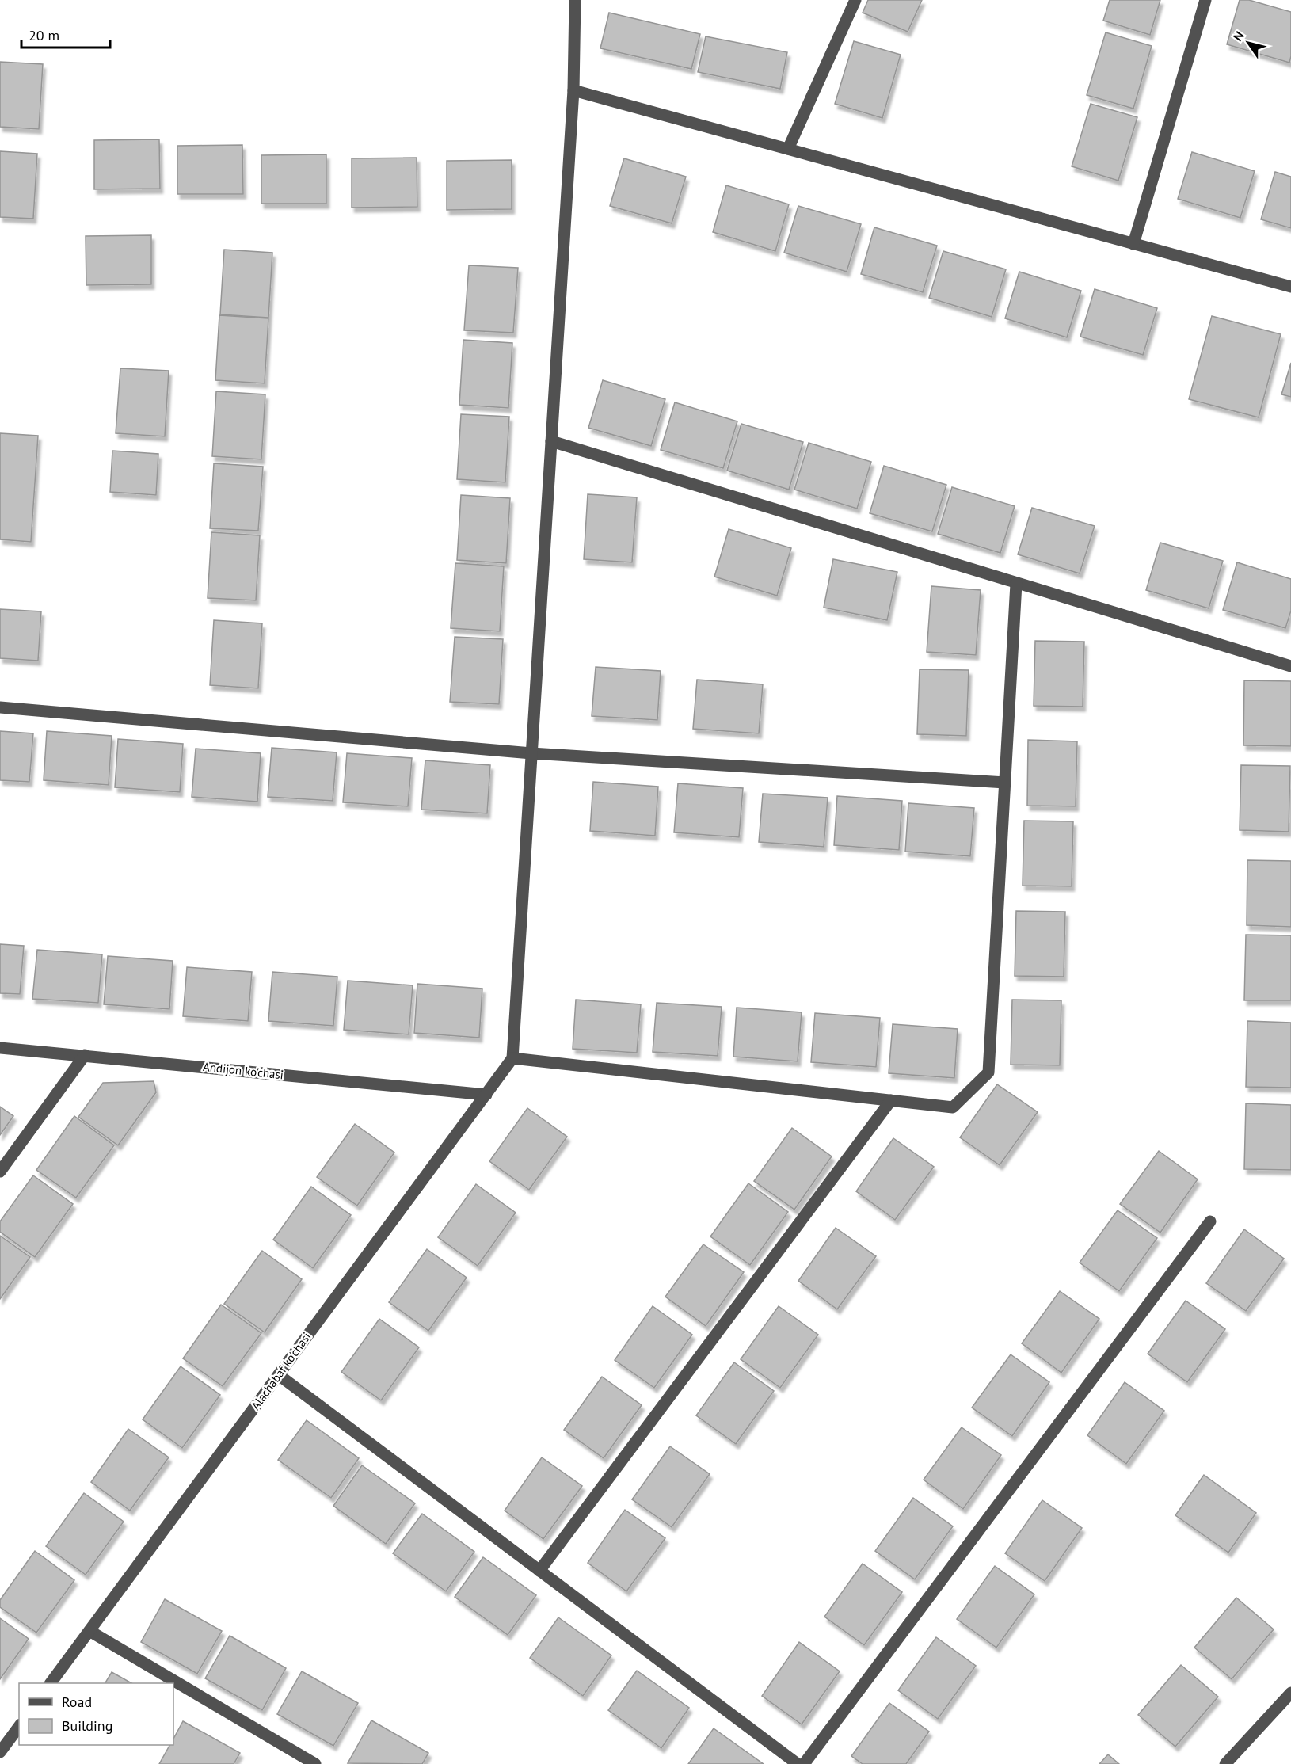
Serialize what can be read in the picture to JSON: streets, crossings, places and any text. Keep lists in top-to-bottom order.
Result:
{
  "streets": {
    "street": ["Andijon ko'chasi", "Alachabaf ko'chasi"]
  },
  "crossings": [
    ["Andijon ko'chasi", "Alachabaf ko'chasi"]
  ],
  "legend": ["Road", "Building"],
  "scale_bar": "20 m",
  "north": "top left"
}
